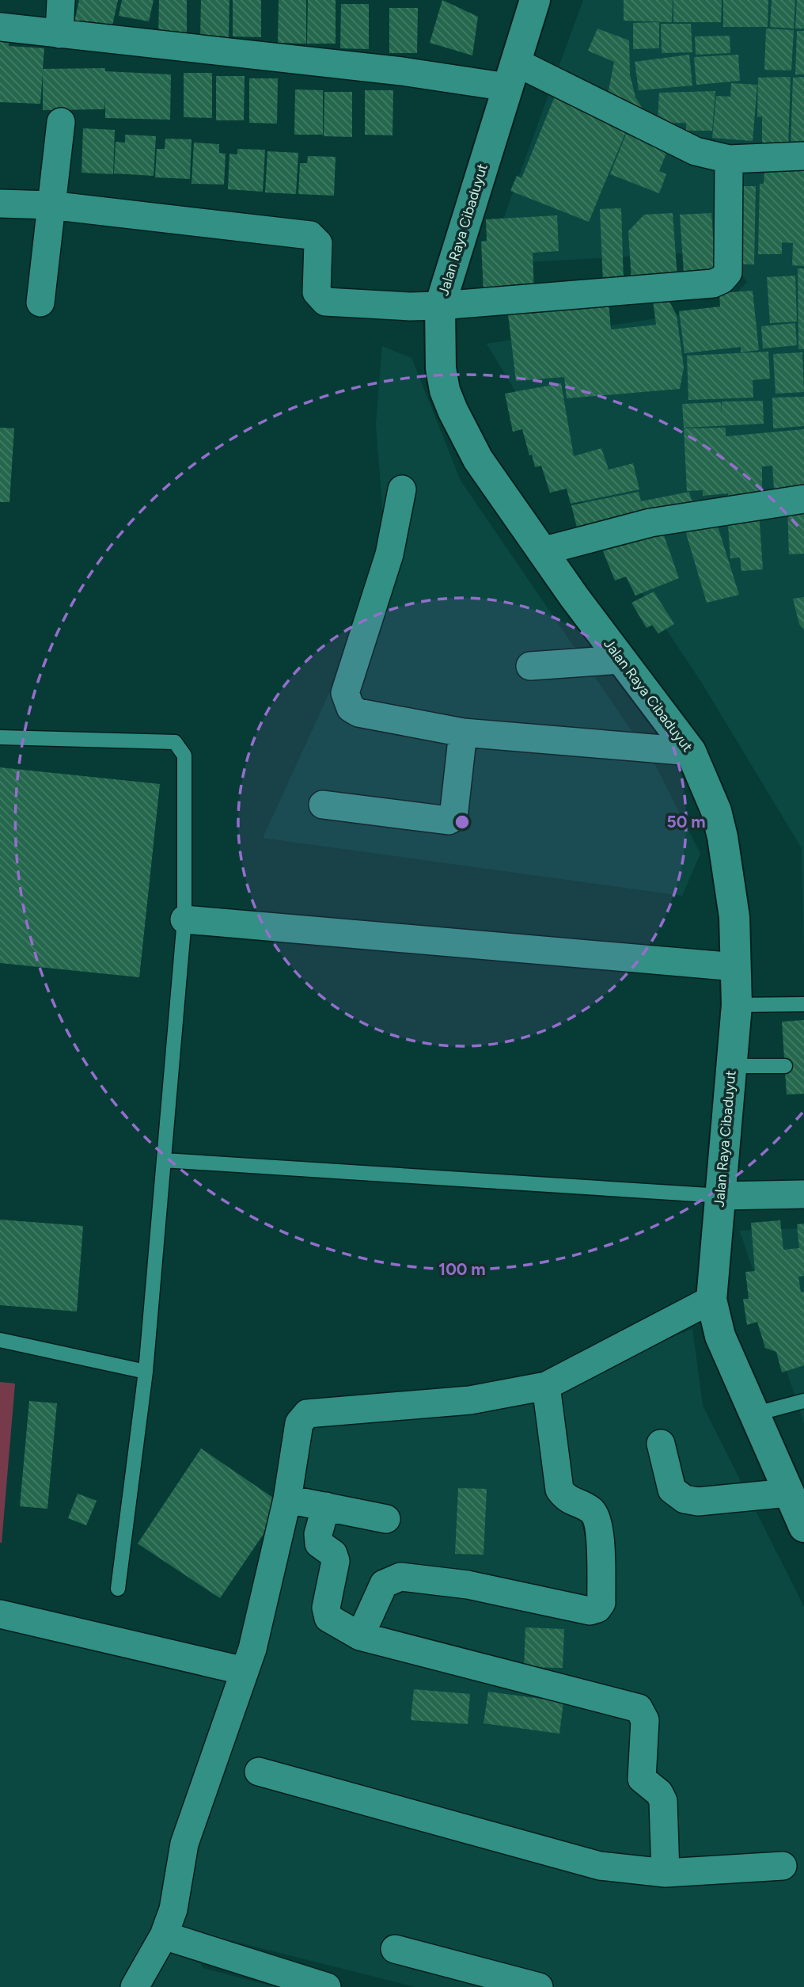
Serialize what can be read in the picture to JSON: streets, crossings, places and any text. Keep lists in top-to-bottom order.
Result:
{
  "streets": {
    "main road": ["Jalan Raya Cibaduyut"]
  },
  "rings": ["50 m", "100 m"]
}
